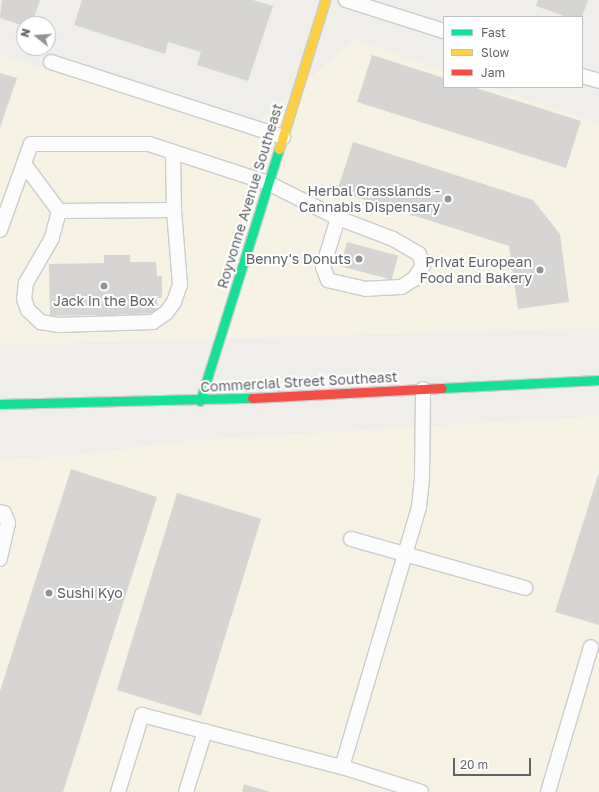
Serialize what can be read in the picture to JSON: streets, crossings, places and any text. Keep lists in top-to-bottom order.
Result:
{
  "streets": {
    "main road": ["Royvonne Avenue Southeast", "Commercial Street Southeast"]
  },
  "crossings": [
    ["Royvonne Avenue Southeast", "Commercial Street Southeast"]
  ],
  "places": [
    "Herbal Grasslands - Cannabis Dispensary",
    "Benny's Donuts",
    "Privat European Food and Bakery",
    "Jack in the Box",
    "Sushi Kyo"
  ],
  "legend": ["Fast", "Slow", "Jam"],
  "scale_bar": "20 m",
  "north": "left"
}
